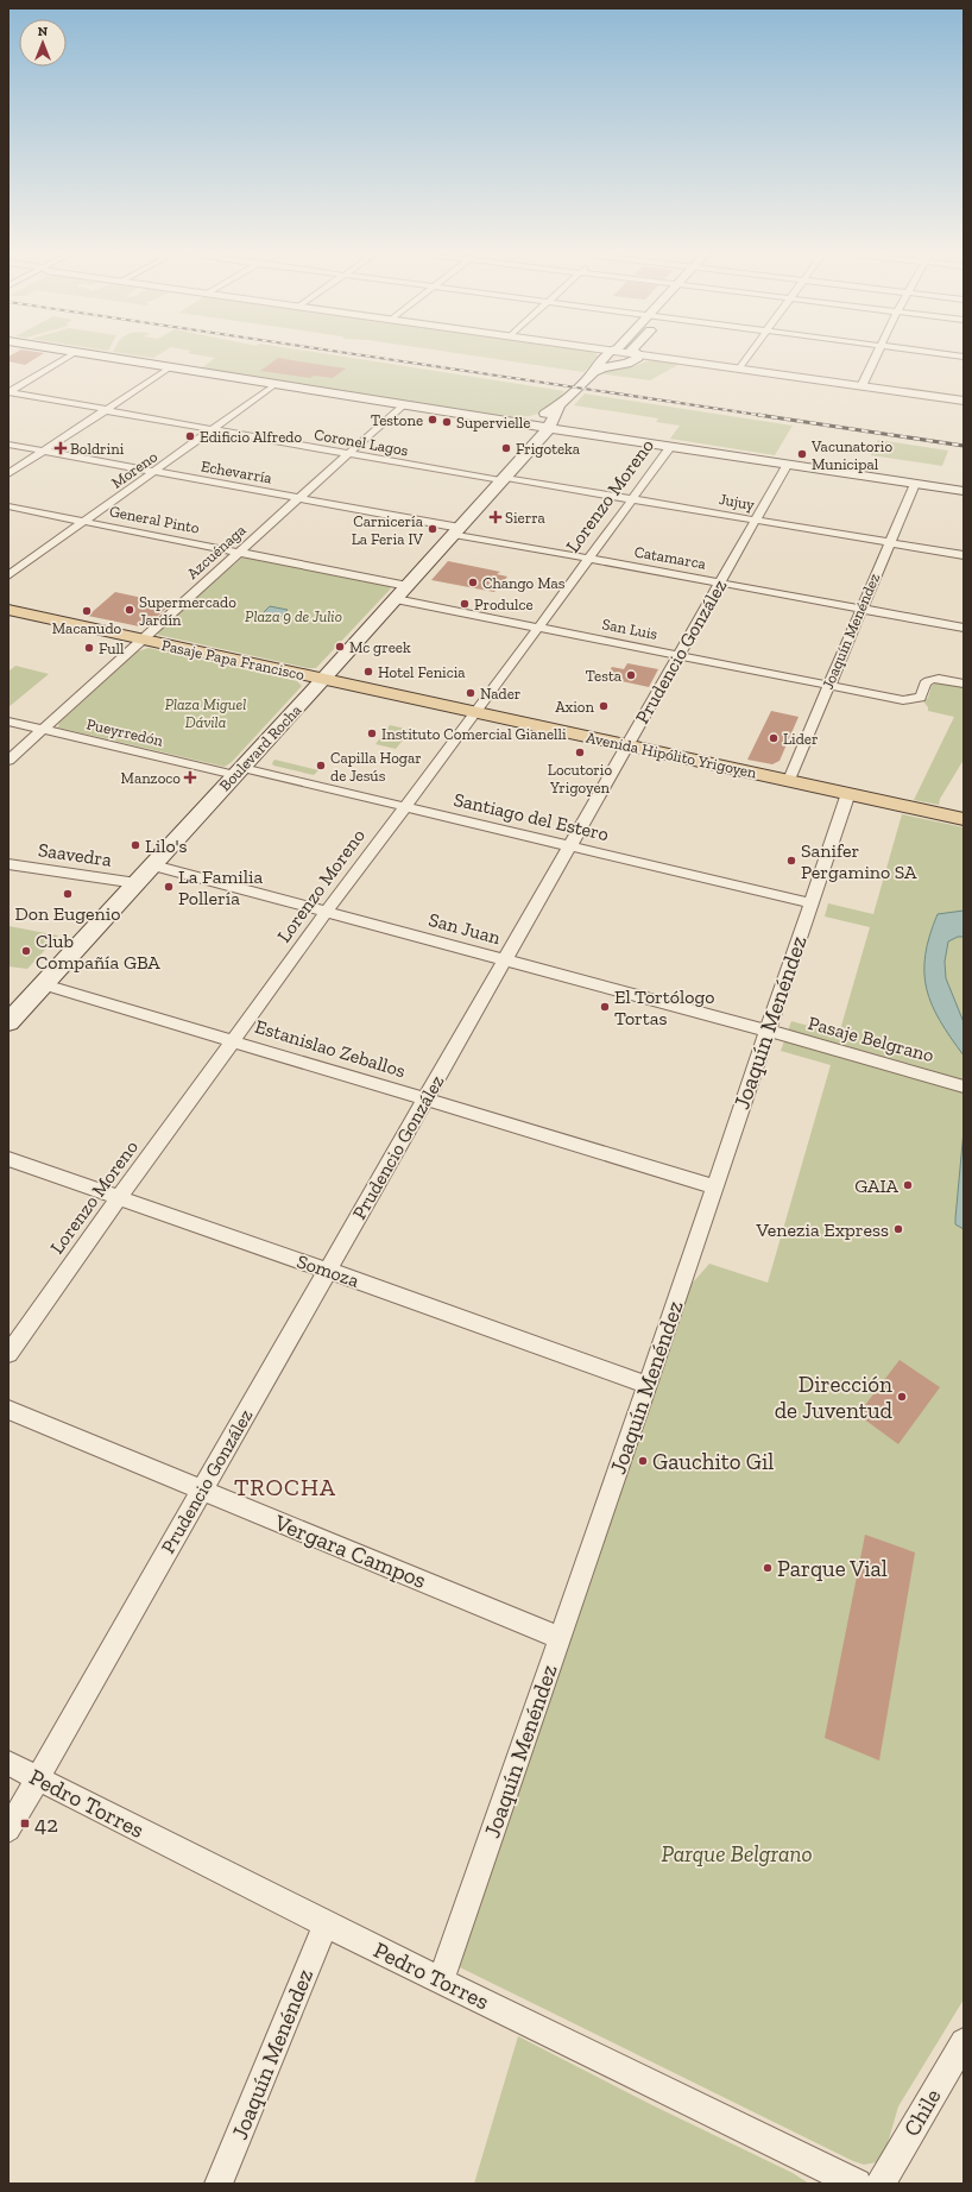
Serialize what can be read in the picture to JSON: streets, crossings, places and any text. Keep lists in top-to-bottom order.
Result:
{
  "streets": {
    "main road": ["Pasaje Papa Francisco", "Boulevard Rocha", "Avenida Hipólito Yrigoyen"],
    "street": [
      "Coronel Lagos",
      "Moreno",
      "Echevarría",
      "Lorenzo Moreno",
      "Jujuy",
      "General Pinto",
      "Azcuénaga",
      "Catamarca",
      "San Luis",
      "Joaquín Menéndez",
      "Prudencio González",
      "Pueyrredón",
      "Santiago del Estero",
      "Saavedra",
      "San Juan",
      "Pasaje Belgrano",
      "Estanislao Zeballos",
      "Somoza",
      "Vergara Campos",
      "Pedro Torres",
      "Chile"
    ]
  },
  "crossings": [
    ["Coronel Lagos", "Moreno"],
    ["Coronel Lagos", "Jujuy"],
    ["Coronel Lagos", "Azcuénaga"],
    ["Coronel Lagos", "Boulevard Rocha"],
    ["Moreno", "Echevarría"],
    ["Moreno", "General Pinto"],
    ["Echevarría", "Azcuénaga"],
    ["Echevarría", "Catamarca"],
    ["Echevarría", "Boulevard Rocha"],
    ["Lorenzo Moreno", "Jujuy"],
    ["Lorenzo Moreno", "Catamarca"],
    ["Lorenzo Moreno", "San Luis"],
    ["Lorenzo Moreno", "Avenida Hipólito Yrigoyen"],
    ["Lorenzo Moreno", "Santiago del Estero"],
    ["Lorenzo Moreno", "San Juan"],
    ["Lorenzo Moreno", "Estanislao Zeballos"],
    ["Lorenzo Moreno", "Somoza"],
    ["Jujuy", "Joaquín Menéndez"],
    ["Jujuy", "Prudencio González"],
    ["Jujuy", "Boulevard Rocha"],
    ["General Pinto", "Azcuénaga"],
    ["General Pinto", "Boulevard Rocha"],
    ["Azcuénaga", "Pasaje Papa Francisco"],
    ["Azcuénaga", "Pueyrredón"],
    ["Catamarca", "Joaquín Menéndez"],
    ["Catamarca", "Prudencio González"],
    ["Catamarca", "Boulevard Rocha"],
    ["San Luis", "Joaquín Menéndez"],
    ["San Luis", "Prudencio González"],
    ["San Luis", "Boulevard Rocha"],
    ["Joaquín Menéndez", "Avenida Hipólito Yrigoyen"],
    ["Joaquín Menéndez", "Santiago del Estero"],
    ["Joaquín Menéndez", "San Juan"],
    ["Joaquín Menéndez", "Pasaje Belgrano"],
    ["Joaquín Menéndez", "Estanislao Zeballos"],
    ["Joaquín Menéndez", "Somoza"],
    ["Joaquín Menéndez", "Vergara Campos"],
    ["Joaquín Menéndez", "Pedro Torres"],
    ["Prudencio González", "Avenida Hipólito Yrigoyen"],
    ["Prudencio González", "Santiago del Estero"],
    ["Prudencio González", "San Juan"],
    ["Prudencio González", "Estanislao Zeballos"],
    ["Prudencio González", "Somoza"],
    ["Prudencio González", "Vergara Campos"],
    ["Prudencio González", "Pedro Torres"],
    ["Pasaje Papa Francisco", "Boulevard Rocha"],
    ["Pasaje Papa Francisco", "Avenida Hipólito Yrigoyen"],
    ["Pueyrredón", "Boulevard Rocha"],
    ["Pueyrredón", "Santiago del Estero"],
    ["Boulevard Rocha", "Avenida Hipólito Yrigoyen"],
    ["Boulevard Rocha", "Santiago del Estero"],
    ["Boulevard Rocha", "Saavedra"],
    ["Boulevard Rocha", "San Juan"],
    ["Boulevard Rocha", "Estanislao Zeballos"],
    ["San Juan", "Pasaje Belgrano"]
  ],
  "districts": ["TROCHA"],
  "parks": ["Plaza 9 de Julio", "Plaza Miguel Dávila", "Parque Belgrano"],
  "places": {
    "other": [
      "Testone",
      "Supervielle",
      "Edificio Alfredo",
      "Frigoteka",
      "Vacunatorio Municipal",
      "Carnicería La Feria IV",
      "Chango Mas",
      "Produlce",
      "Supermercado Jardín",
      "Macanudo",
      "Mc greek",
      "Full",
      "Hotel Fenicia",
      "Testa",
      "Nader",
      "Axion",
      "Instituto Comercial Gianelli",
      "Lider",
      "Locutorio Yrigoyen",
      "Capilla Hogar de Jesús",
      "Lilo's",
      "Sanifer Pergamino SA",
      "La Familia Pollería",
      "Don Eugenio",
      "Club Compañía GBA",
      "El Tortólogo Tortas",
      "GAIA",
      "Venezia Express",
      "Dirección de Juventud",
      "Gauchito Gil",
      "Parque Vial"
    ],
    "health": ["Boldrini", "Sierra", "Manzoco"],
    "transit": ["42"]
  },
  "north": "top"
}
